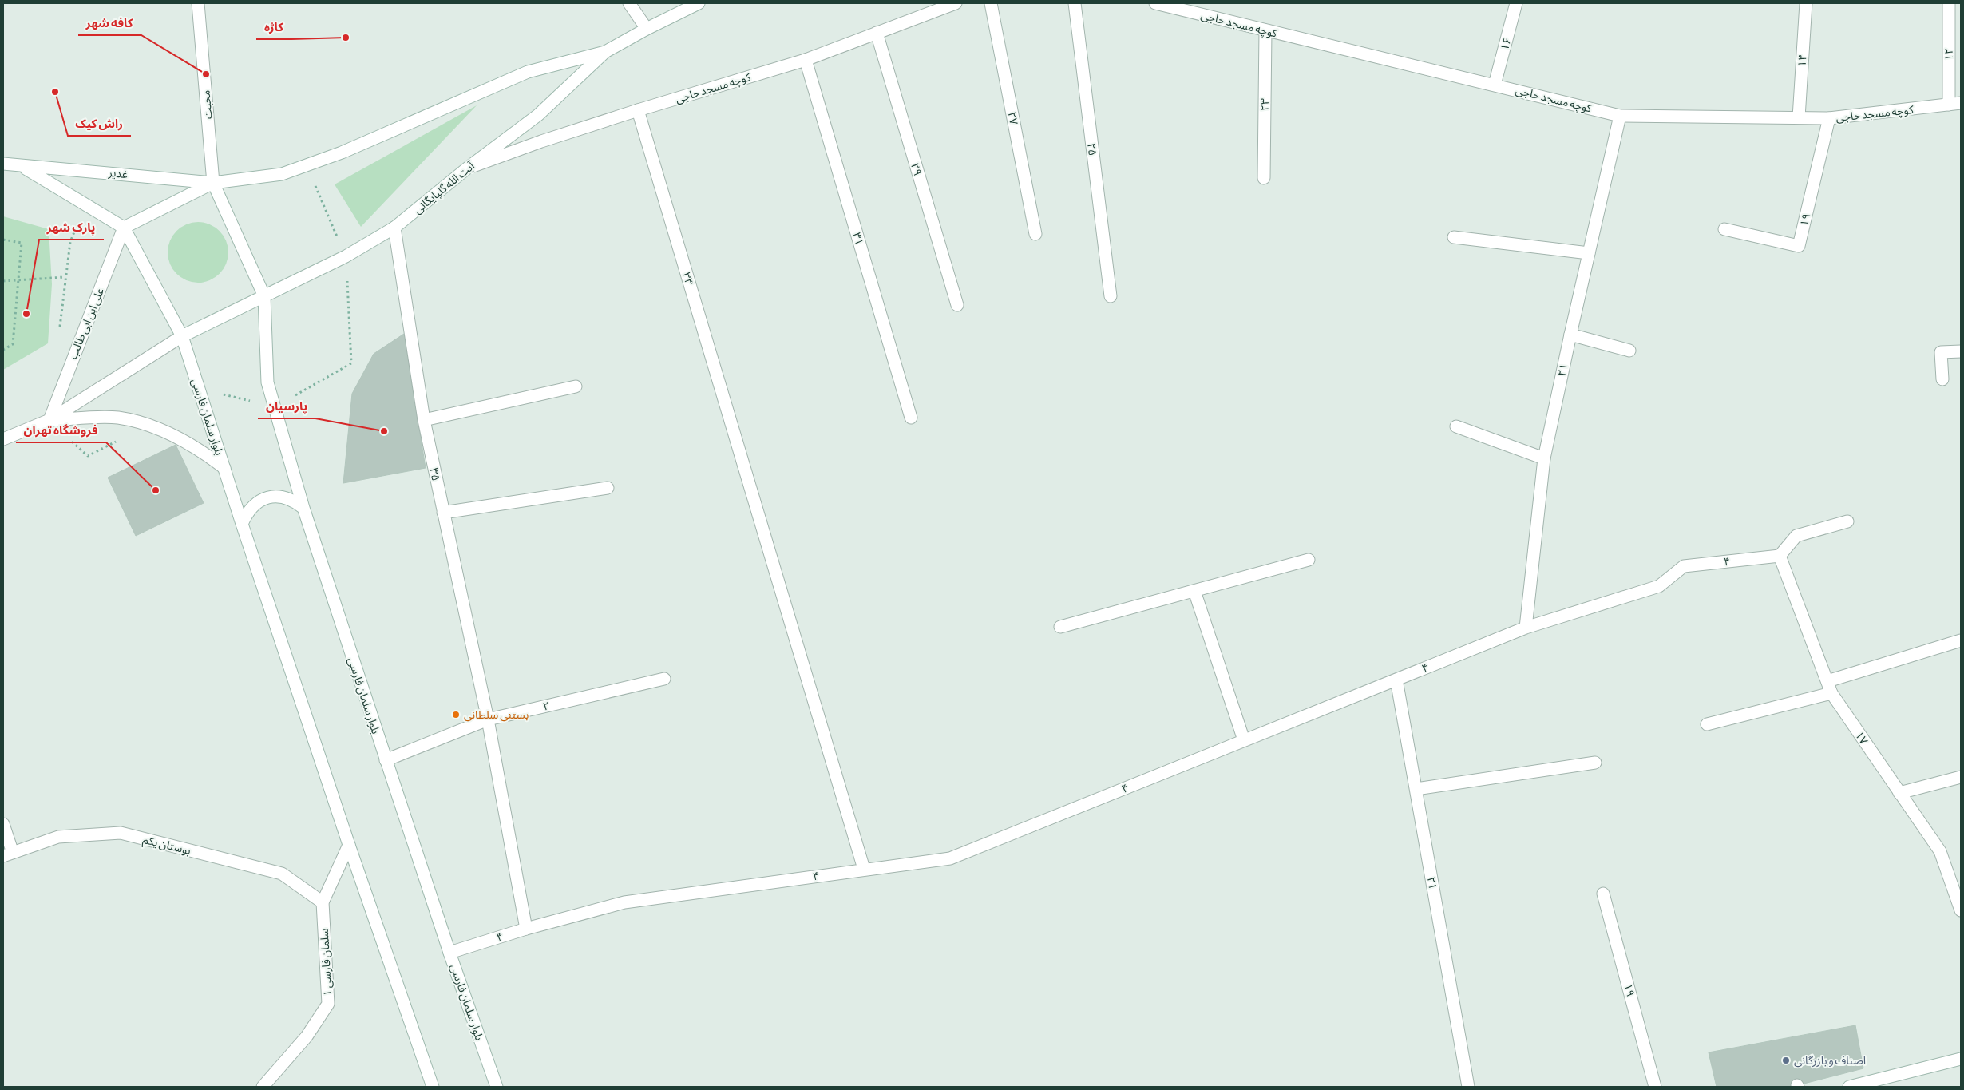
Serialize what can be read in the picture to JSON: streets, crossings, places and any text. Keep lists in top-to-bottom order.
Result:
{
  "streets": {
    "street": [
      "کوچه مسجد حاجی",
      "۱۶",
      "۱۲",
      "۱۴",
      "محبت",
      "۲۳",
      "۲۷",
      "۲۵",
      "۲۹",
      "غدیر",
      "آیت الله گلپایگانی",
      "۱۹",
      "۳۱",
      "۳۳",
      "علی ابن ابی طالب",
      "۲۱",
      "بلوار سلمان فارسی",
      "۳۵",
      "۴",
      "۲",
      "۱۷",
      "بوستان یکم",
      "سلمان فارسی ۱"
    ]
  },
  "crossings": [
    ["کوچه مسجد حاجی", "۱۶"],
    ["کوچه مسجد حاجی", "۱۲"],
    ["کوچه مسجد حاجی", "۱۴"],
    ["کوچه مسجد حاجی", "۲۳"],
    ["کوچه مسجد حاجی", "۲۹"],
    ["کوچه مسجد حاجی", "آیت الله گلپایگانی"],
    ["کوچه مسجد حاجی", "۱۹"],
    ["کوچه مسجد حاجی", "۳۱"],
    ["کوچه مسجد حاجی", "۳۳"],
    ["کوچه مسجد حاجی", "۲۱"],
    ["محبت", "غدیر"],
    ["محبت", "آیت الله گلپایگانی"],
    ["محبت", "بلوار سلمان فارسی"],
    ["غدیر", "آیت الله گلپایگانی"],
    ["غدیر", "علی ابن ابی طالب"],
    ["غدیر", "بلوار سلمان فارسی"],
    ["آیت الله گلپایگانی", "بلوار سلمان فارسی"],
    ["آیت الله گلپایگانی", "۳۵"],
    ["۳۳", "۴"],
    ["علی ابن ابی طالب", "بلوار سلمان فارسی"],
    ["۲۱", "۴"],
    ["بلوار سلمان فارسی", "۴"],
    ["بلوار سلمان فارسی", "۲"],
    ["بلوار سلمان فارسی", "سلمان فارسی ۱"],
    ["۳۵", "۴"],
    ["۳۵", "۲"],
    ["۴", "۱۷"],
    ["بوستان یکم", "سلمان فارسی ۱"]
  ],
  "places": [
    "کاژه",
    "کافه شهر",
    "راش کیک",
    "پارک شهر",
    "پارسیان",
    "فروشگاه تهران",
    "بستنی سلطانی",
    "اصناف و بازرگانی"
  ]
}
